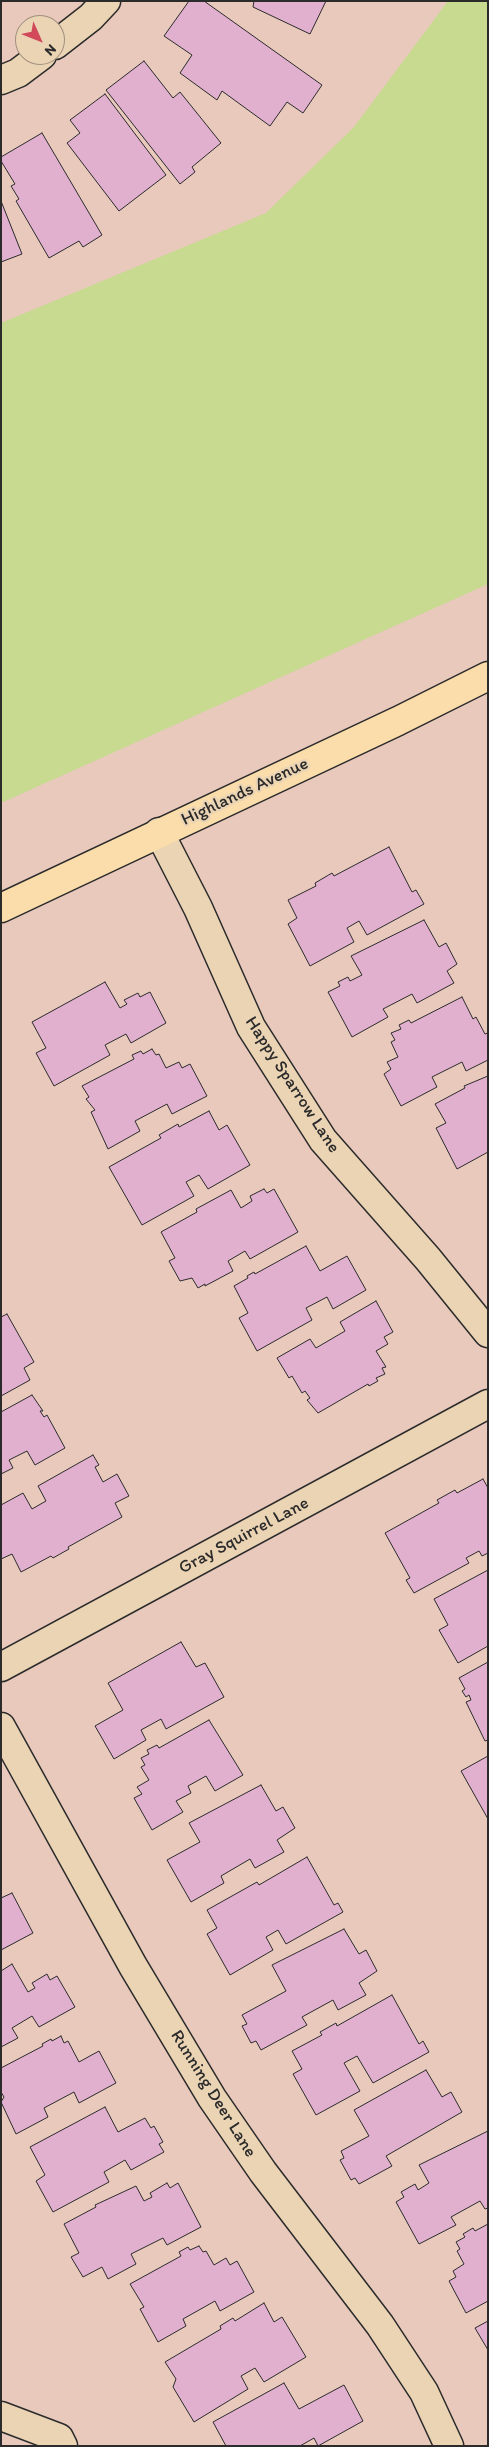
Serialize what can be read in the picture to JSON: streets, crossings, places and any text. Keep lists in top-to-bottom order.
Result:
{
  "streets": {
    "main road": ["Highlands Avenue"],
    "street": ["Happy Sparrow Lane", "Gray Squirrel Lane", "Running Deer Lane"]
  },
  "crossings": [
    ["Highlands Avenue", "Happy Sparrow Lane"]
  ],
  "north": "bottom right"
}
